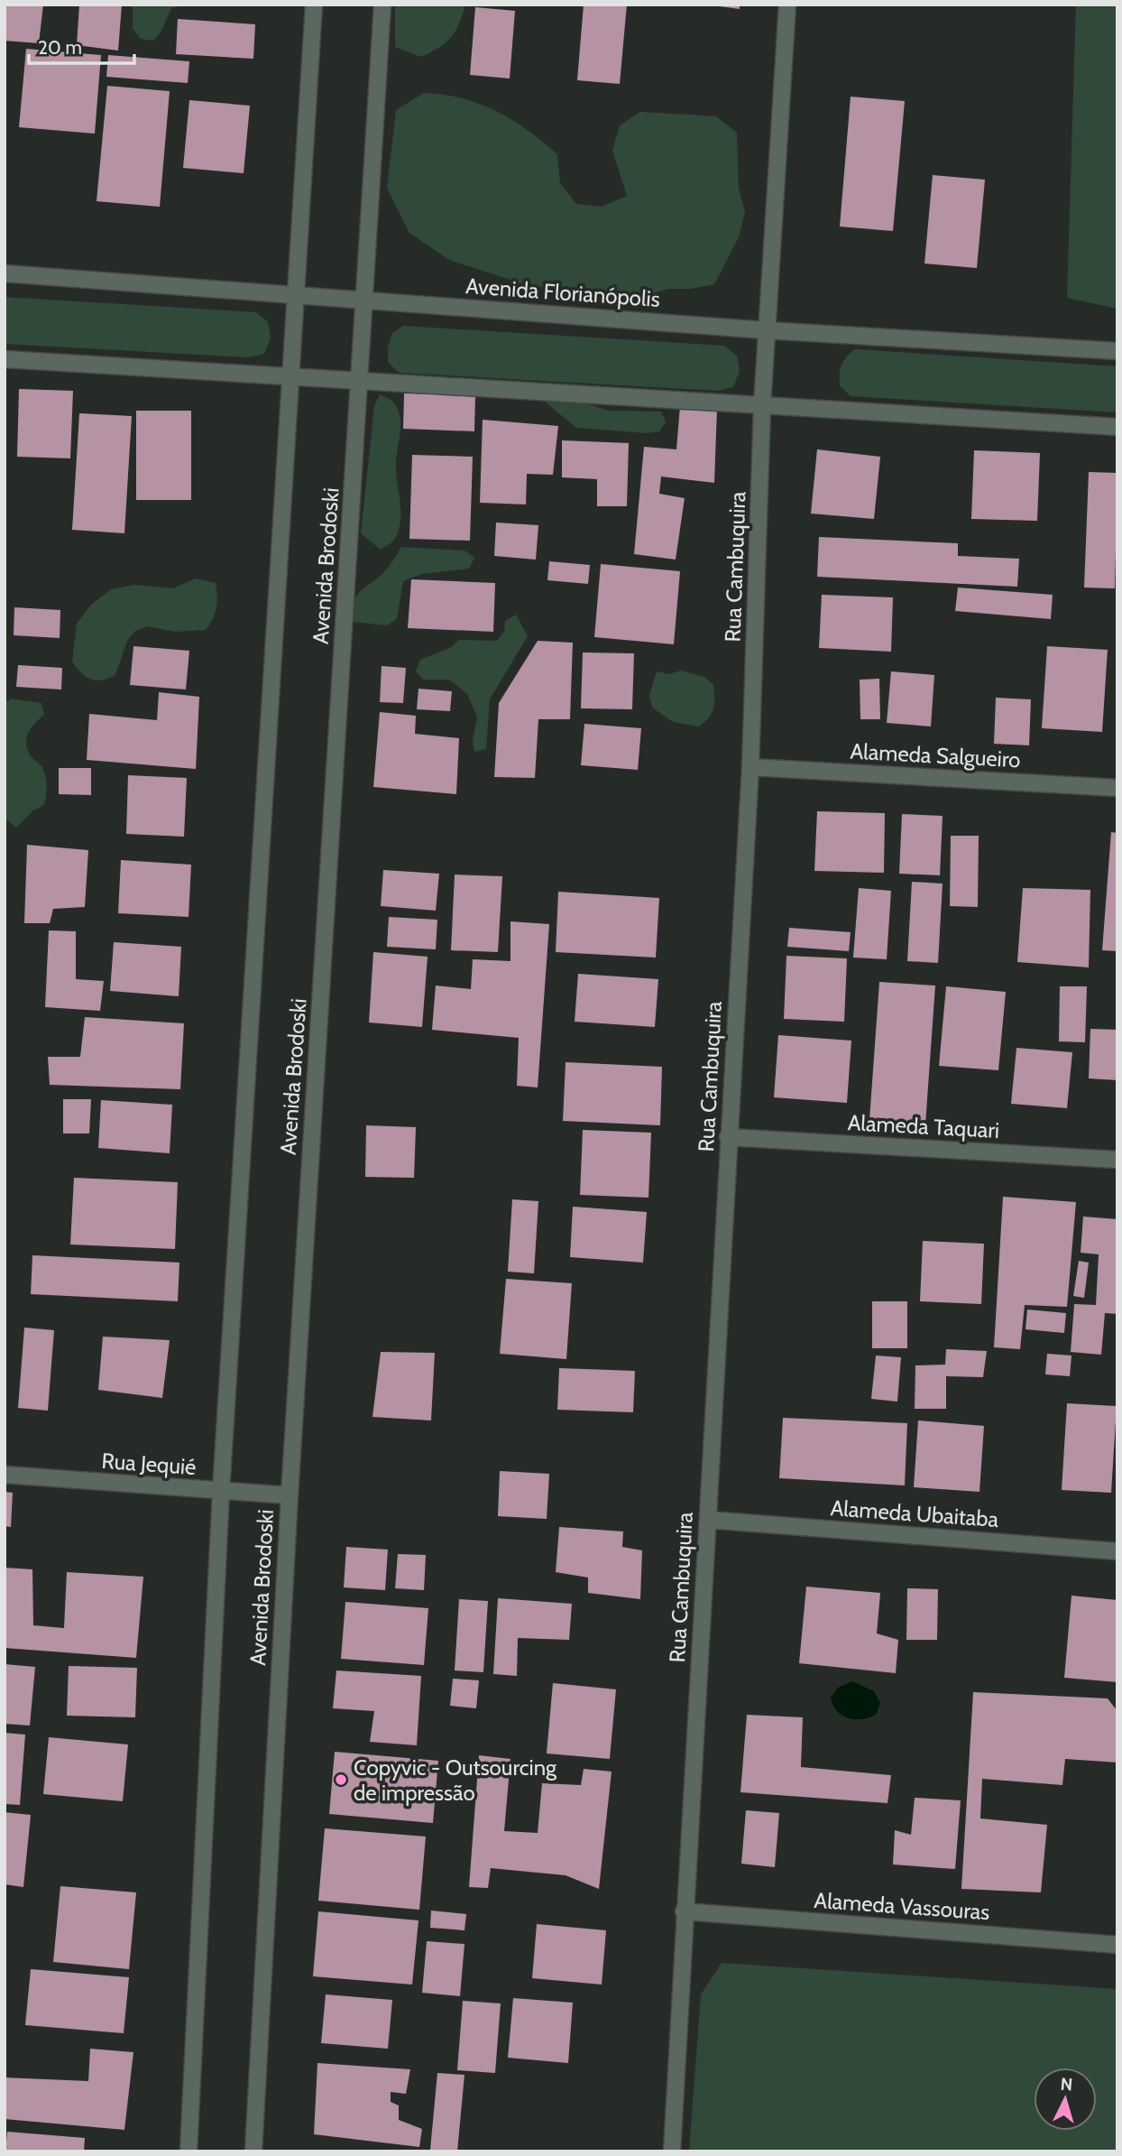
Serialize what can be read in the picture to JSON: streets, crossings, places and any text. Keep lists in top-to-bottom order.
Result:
{
  "streets": {
    "street": [
      "Avenida Florianópolis",
      "Avenida Brodoski",
      "Rua Cambuquira",
      "Alameda Salgueiro",
      "Alameda Taquari",
      "Rua Jequié",
      "Alameda Ubaitaba",
      "Alameda Vassouras"
    ]
  },
  "crossings": [
    ["Avenida Florianópolis", "Avenida Brodoski"],
    ["Avenida Florianópolis", "Rua Cambuquira"],
    ["Avenida Brodoski", "Rua Jequié"],
    ["Rua Cambuquira", "Alameda Salgueiro"],
    ["Rua Cambuquira", "Alameda Taquari"],
    ["Rua Cambuquira", "Alameda Ubaitaba"],
    ["Rua Cambuquira", "Alameda Vassouras"]
  ],
  "places": ["Copyvic - Outsourcing de impressão"],
  "scale_bar": "20 m",
  "north": "top"
}
